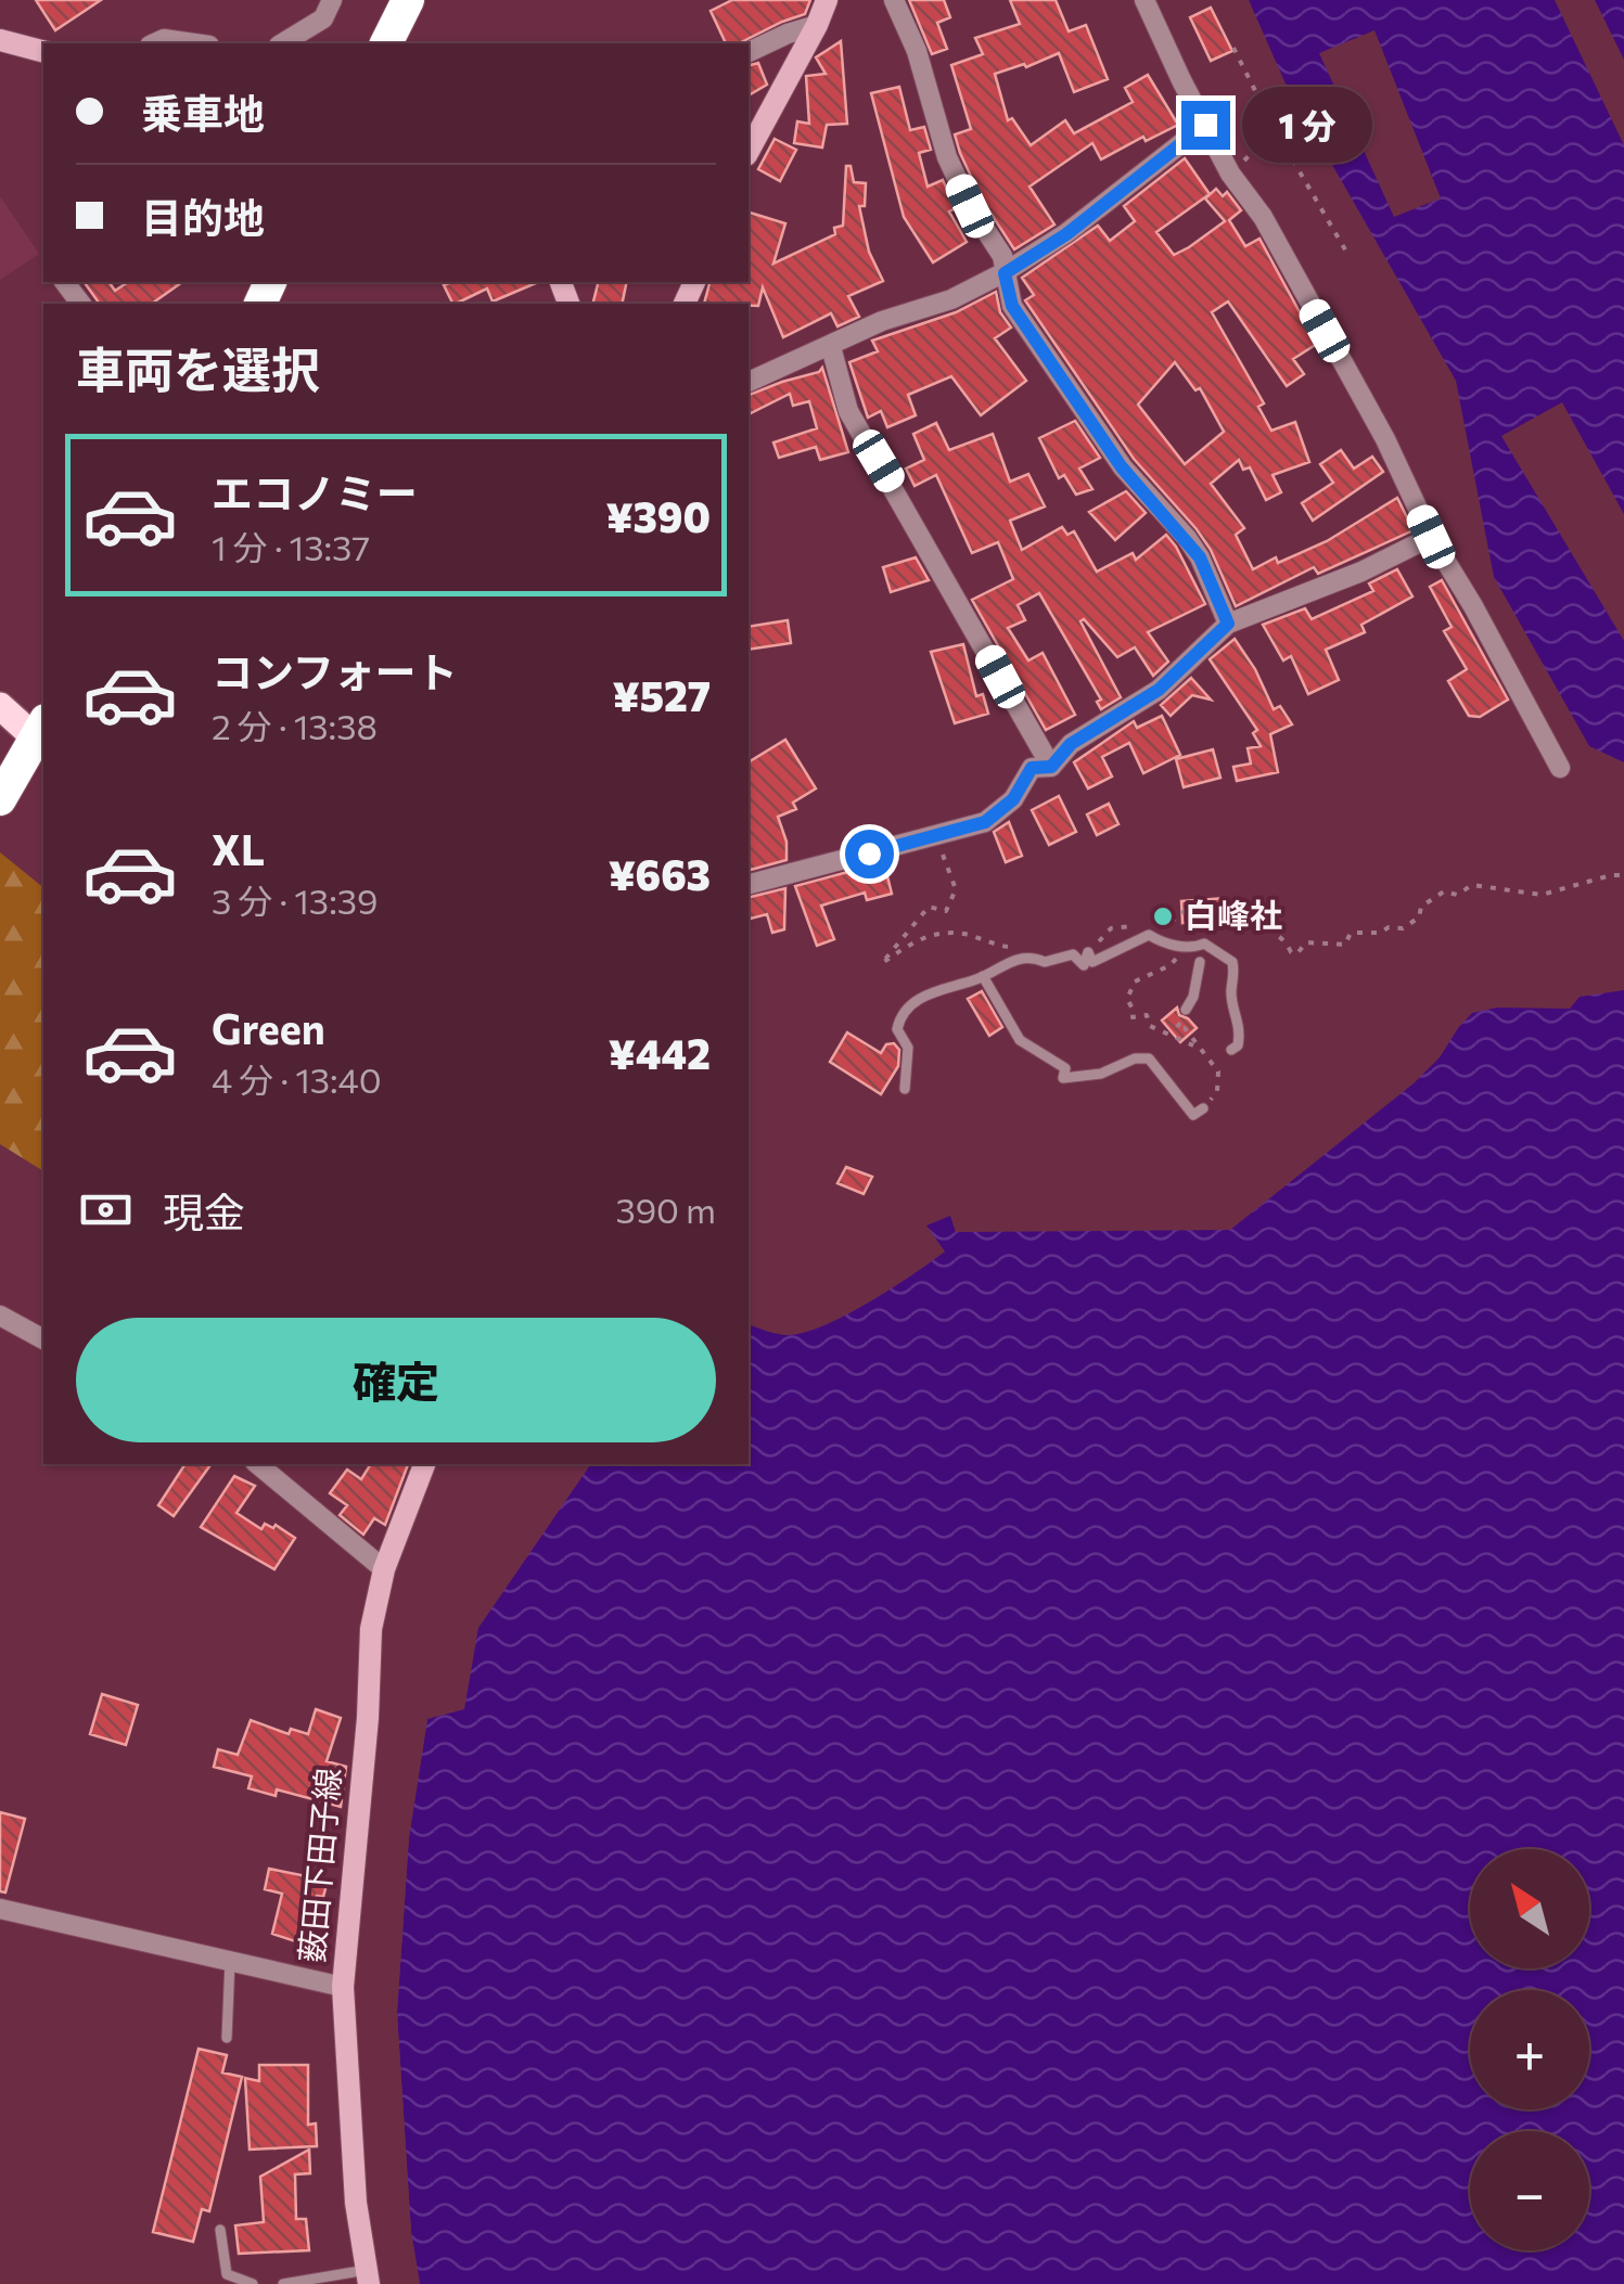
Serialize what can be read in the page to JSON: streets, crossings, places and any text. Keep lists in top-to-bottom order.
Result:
{
  "streets": {
    "main road": ["薮田下田子線"]
  },
  "places": ["白峰社"],
  "north": "top left",
  "page": {
    "banner": ["乗車地", "目的地"],
    "bubble": "1 分",
    "heading": "車両を選択",
    "list": [
      {
        "name": "エコノミー",
        "note": "1 分 · 13:37",
        "value": "¥390"
      },
      {
        "name": "コンフォート",
        "note": "2 分 · 13:38",
        "value": "¥527"
      },
      {
        "name": "XL",
        "note": "3 分 · 13:39",
        "value": "¥663"
      },
      {
        "name": "Green",
        "note": "4 分 · 13:40",
        "value": "¥442"
      }
    ],
    "pay": ["現金", "390 m"],
    "buttons": "確定",
    "map_buttons": ["+", "−"]
  }
}
